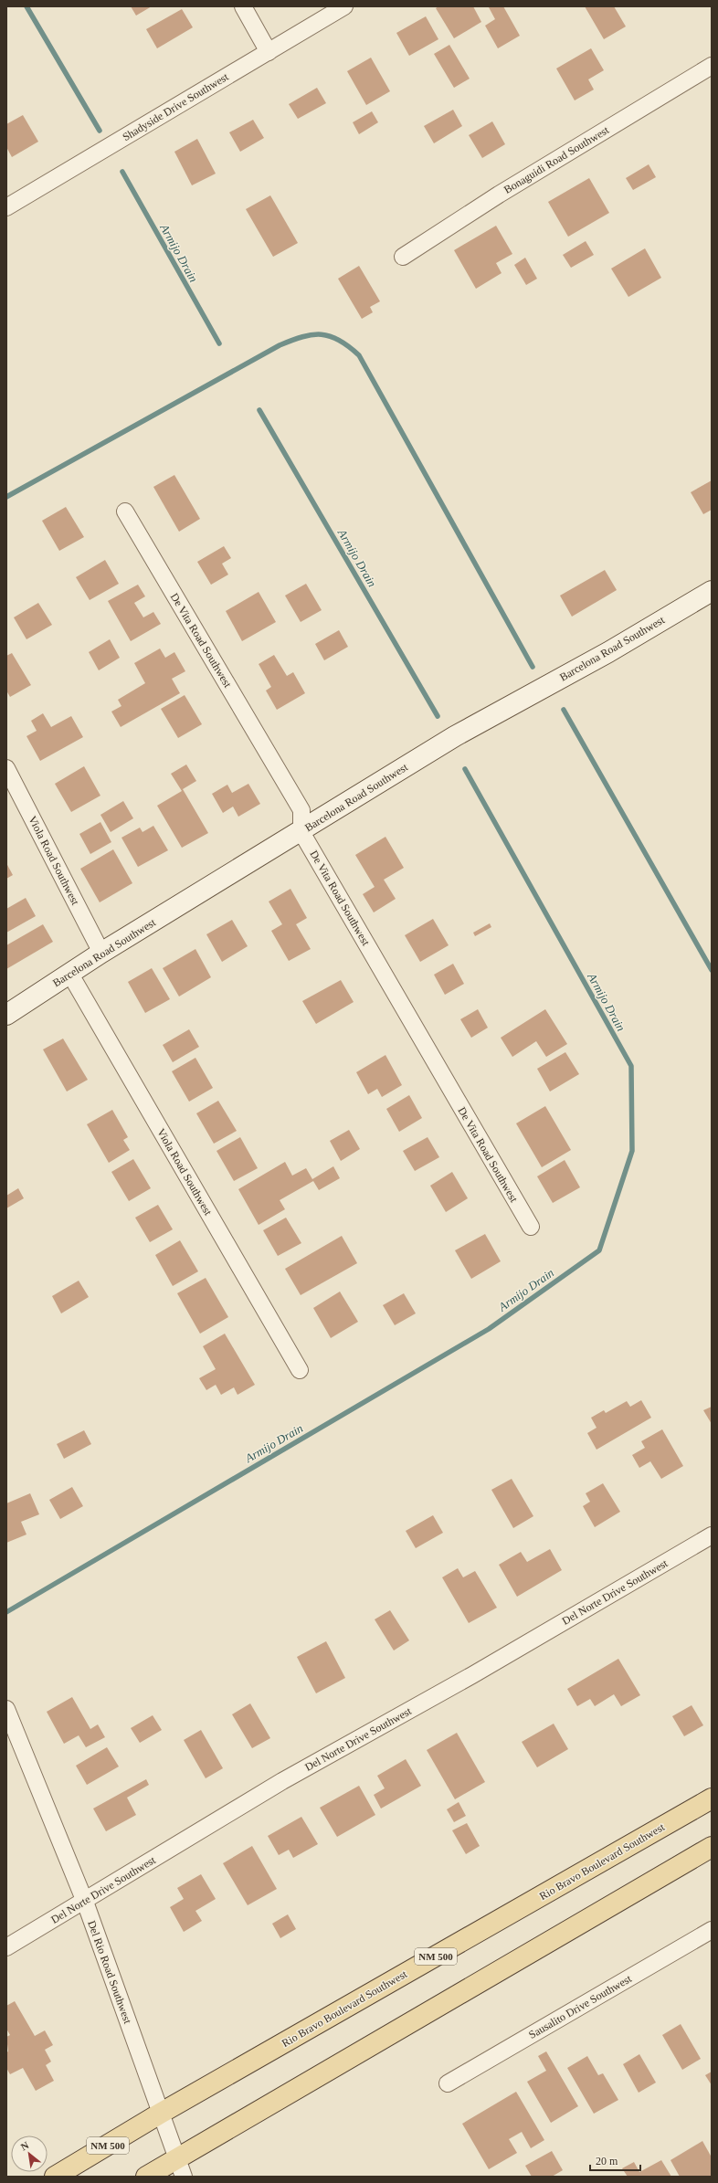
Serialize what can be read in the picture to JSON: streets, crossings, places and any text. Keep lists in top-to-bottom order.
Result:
{
  "streets": {
    "main road": ["Rio Bravo Boulevard Southwest", "NM 500"],
    "street": [
      "Shadyside Drive Southwest",
      "Bonaguidi Road Southwest",
      "De Vita Road Southwest",
      "Barcelona Road Southwest",
      "Viola Road Southwest",
      "Del Norte Drive Southwest",
      "Del Rio Road Southwest",
      "Sausalito Drive Southwest"
    ]
  },
  "crossings": [
    ["De Vita Road Southwest", "Barcelona Road Southwest"],
    ["Barcelona Road Southwest", "Viola Road Southwest"],
    ["Del Norte Drive Southwest", "Del Rio Road Southwest"],
    ["Rio Bravo Boulevard Southwest", "Del Rio Road Southwest"]
  ],
  "water": ["Armijo Drain"],
  "scale_bar": "20 m",
  "north": "top left"
}
